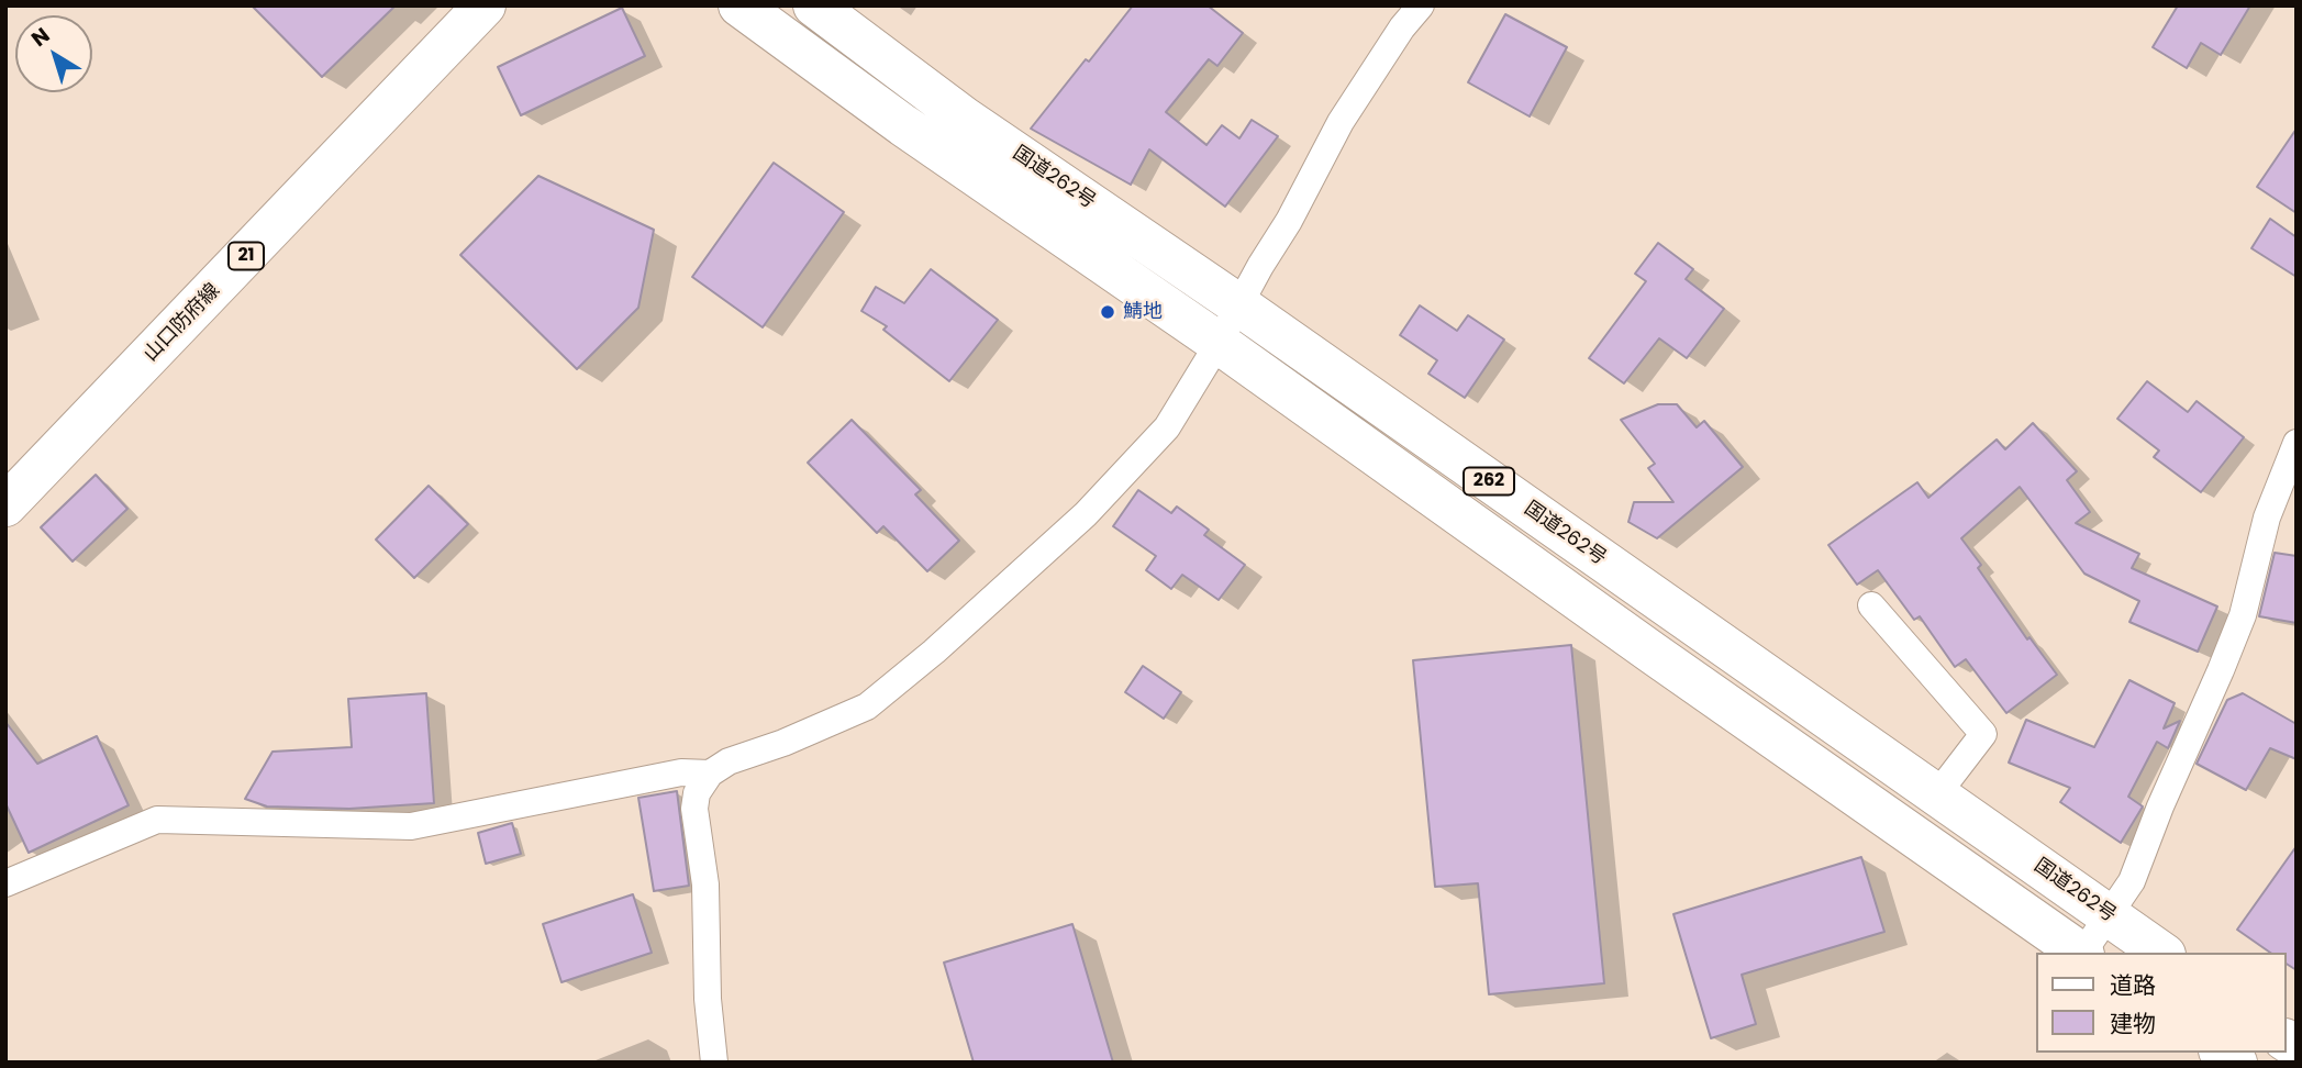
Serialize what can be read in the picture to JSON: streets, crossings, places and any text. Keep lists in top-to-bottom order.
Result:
{
  "streets": {
    "main road": [
      "国道262号",
      "21",
      "山口防府線",
      "262"
    ]
  },
  "places": ["鯖地"],
  "legend": ["道路", "建物"],
  "north": "top left"
}
